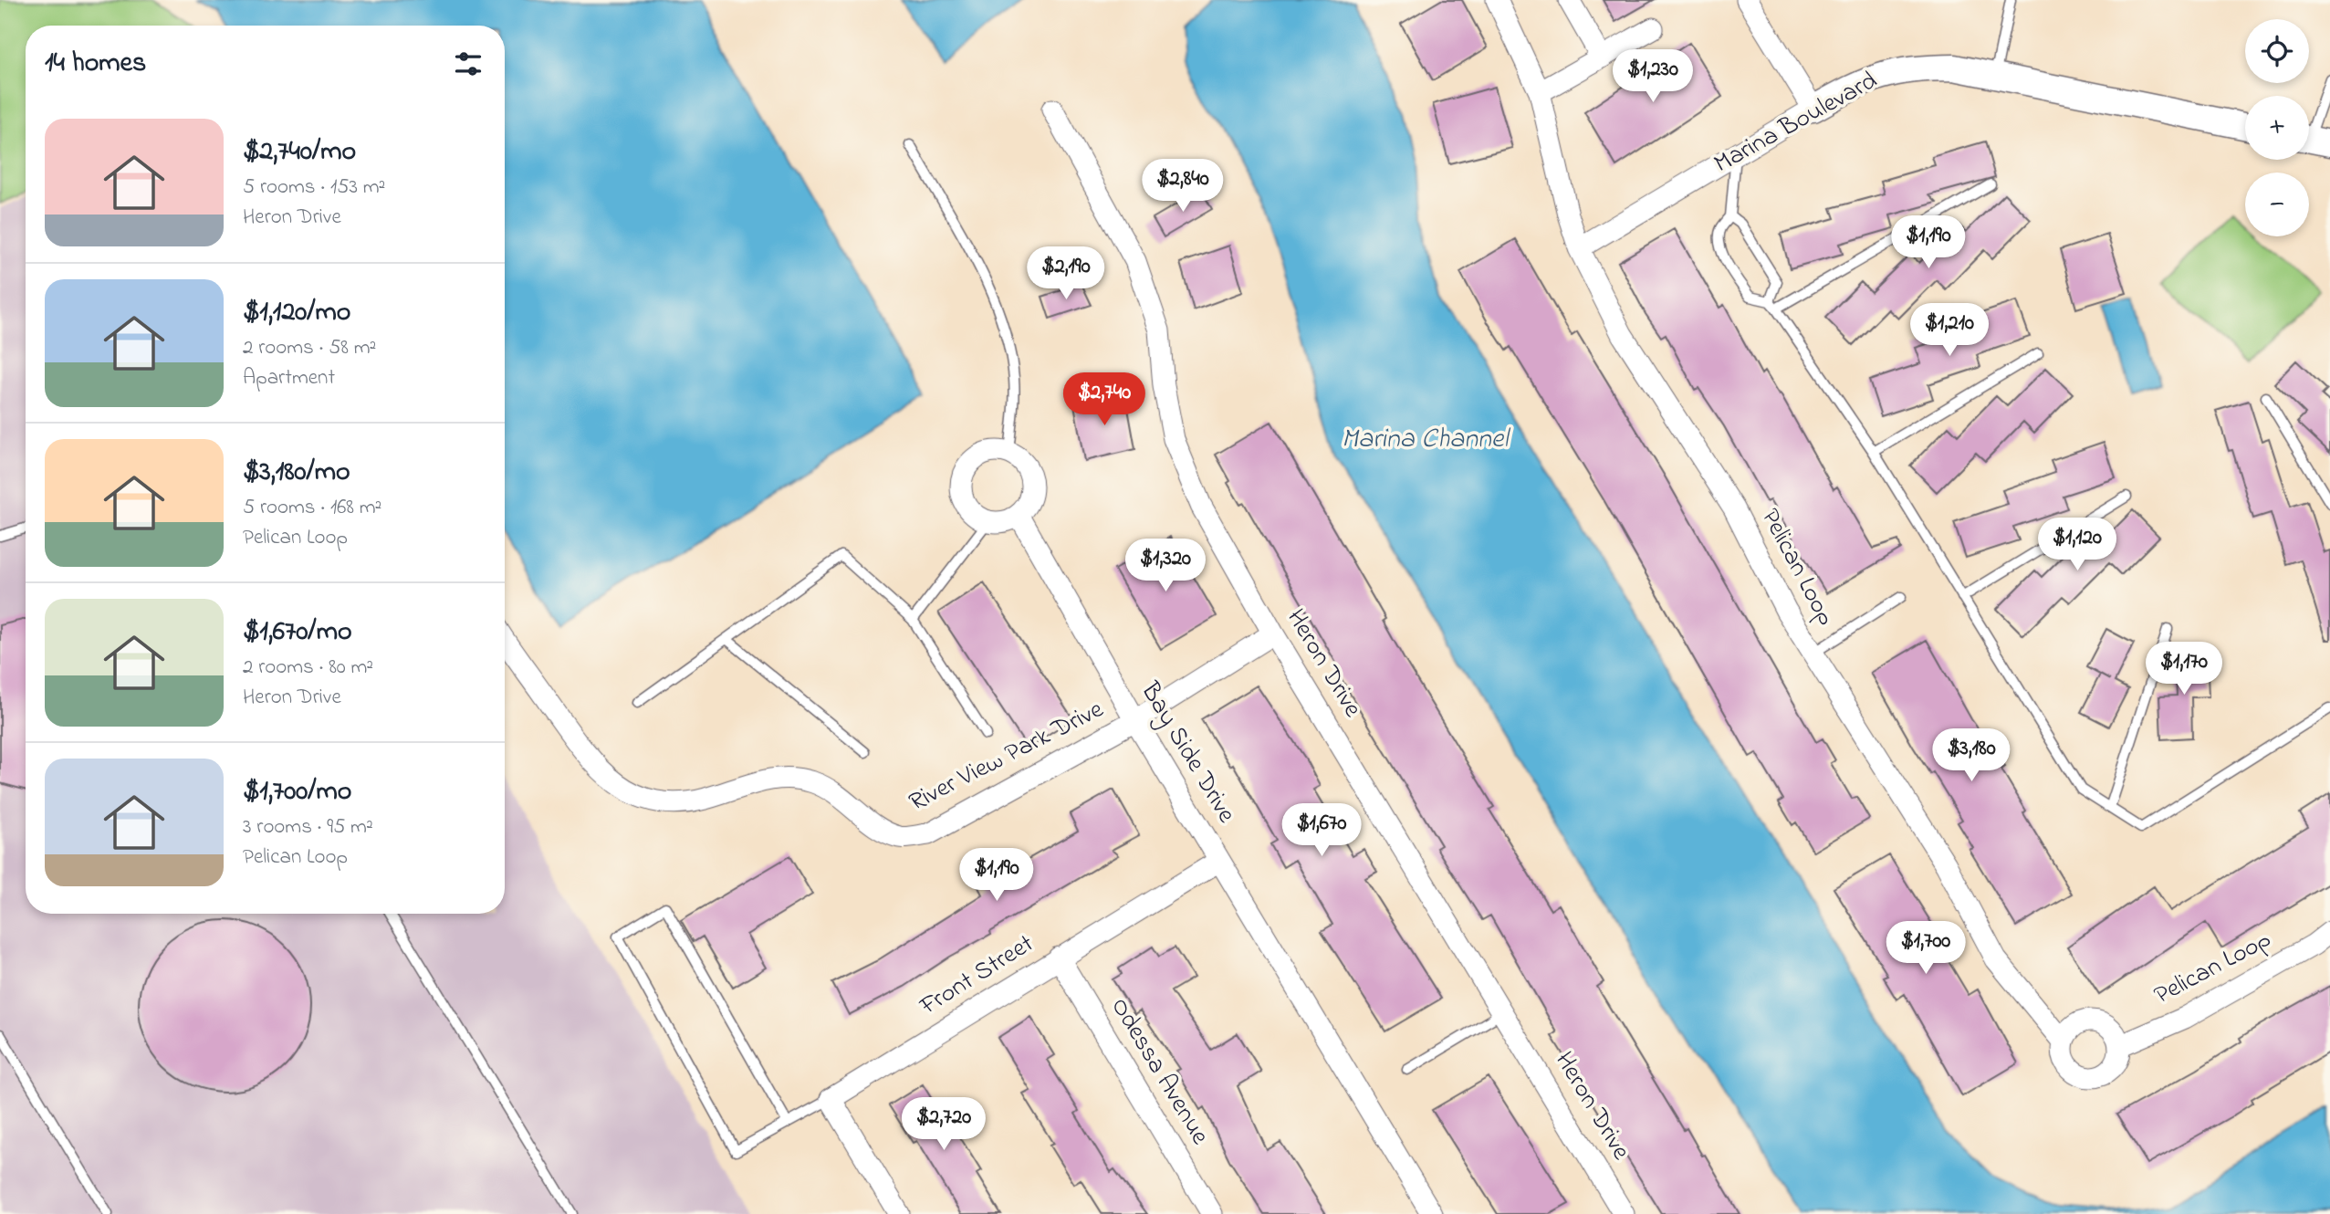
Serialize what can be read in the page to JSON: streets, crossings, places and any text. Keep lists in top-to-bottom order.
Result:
{
  "streets": {
    "street": [
      "Marina Boulevard",
      "Pelican Loop",
      "Heron Drive",
      "Bay Side Drive",
      "River View Park Drive",
      "Front Street",
      "Odessa Avenue"
    ]
  },
  "crossings": [
    ["Marina Boulevard", "Pelican Loop"],
    ["Heron Drive", "River View Park Drive"],
    ["Bay Side Drive", "River View Park Drive"],
    ["Bay Side Drive", "Front Street"],
    ["Front Street", "Odessa Avenue"]
  ],
  "water": ["Marina Channel"],
  "page": {
    "map_buttons": ["+", "−"],
    "heading": "14 homes",
    "price": [
      "$1,230",
      "$2,840",
      "$1,190",
      "$2,190",
      "$1,210",
      "$2,740",
      "$1,120",
      "$1,320",
      "$1,170",
      "$3,180",
      "$1,670",
      "$1,190",
      "$1,700",
      "$2,720"
    ],
    "list": [
      {
        "name": "$2,740/mo",
        "note": "5 rooms · 153 m² · Heron Drive"
      },
      {
        "name": "$1,120/mo",
        "note": "2 rooms · 58 m² · Apartment"
      },
      {
        "name": "$3,180/mo",
        "note": "5 rooms · 168 m² · Pelican Loop"
      },
      {
        "name": "$1,670/mo",
        "note": "2 rooms · 80 m² · Heron Drive"
      },
      {
        "name": "$1,700/mo",
        "note": "3 rooms · 95 m² · Pelican Loop"
      }
    ]
  }
}
